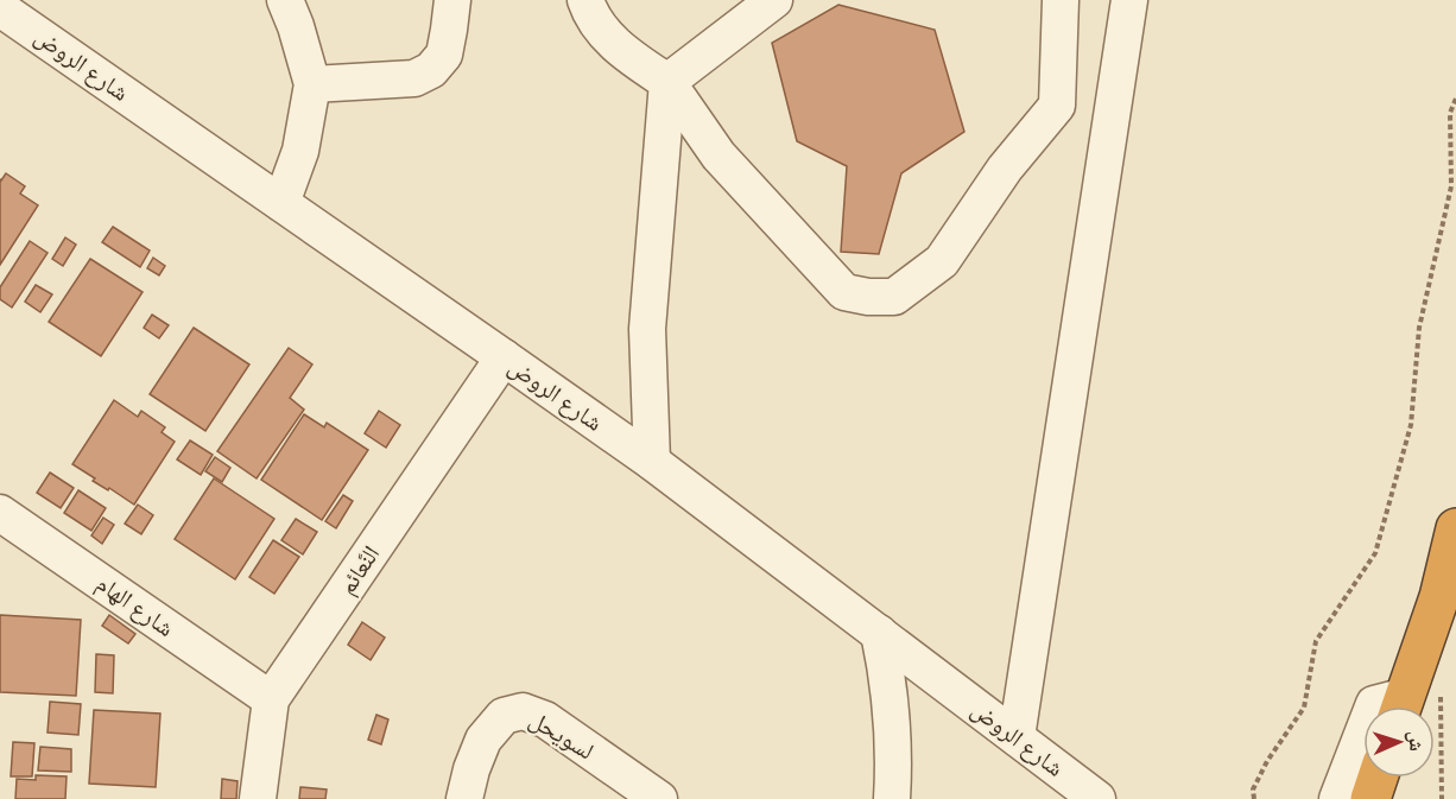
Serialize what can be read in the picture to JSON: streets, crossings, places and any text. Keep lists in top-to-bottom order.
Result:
{
  "streets": {
    "street": [
      "شارع الروض",
      "النًعائم",
      "شارع الهام",
      "لسويحل"
    ]
  },
  "crossings": [
    ["شارع الروض", "النًعائم"],
    ["النًعائم", "شارع الهام"]
  ],
  "north": "right"
}
